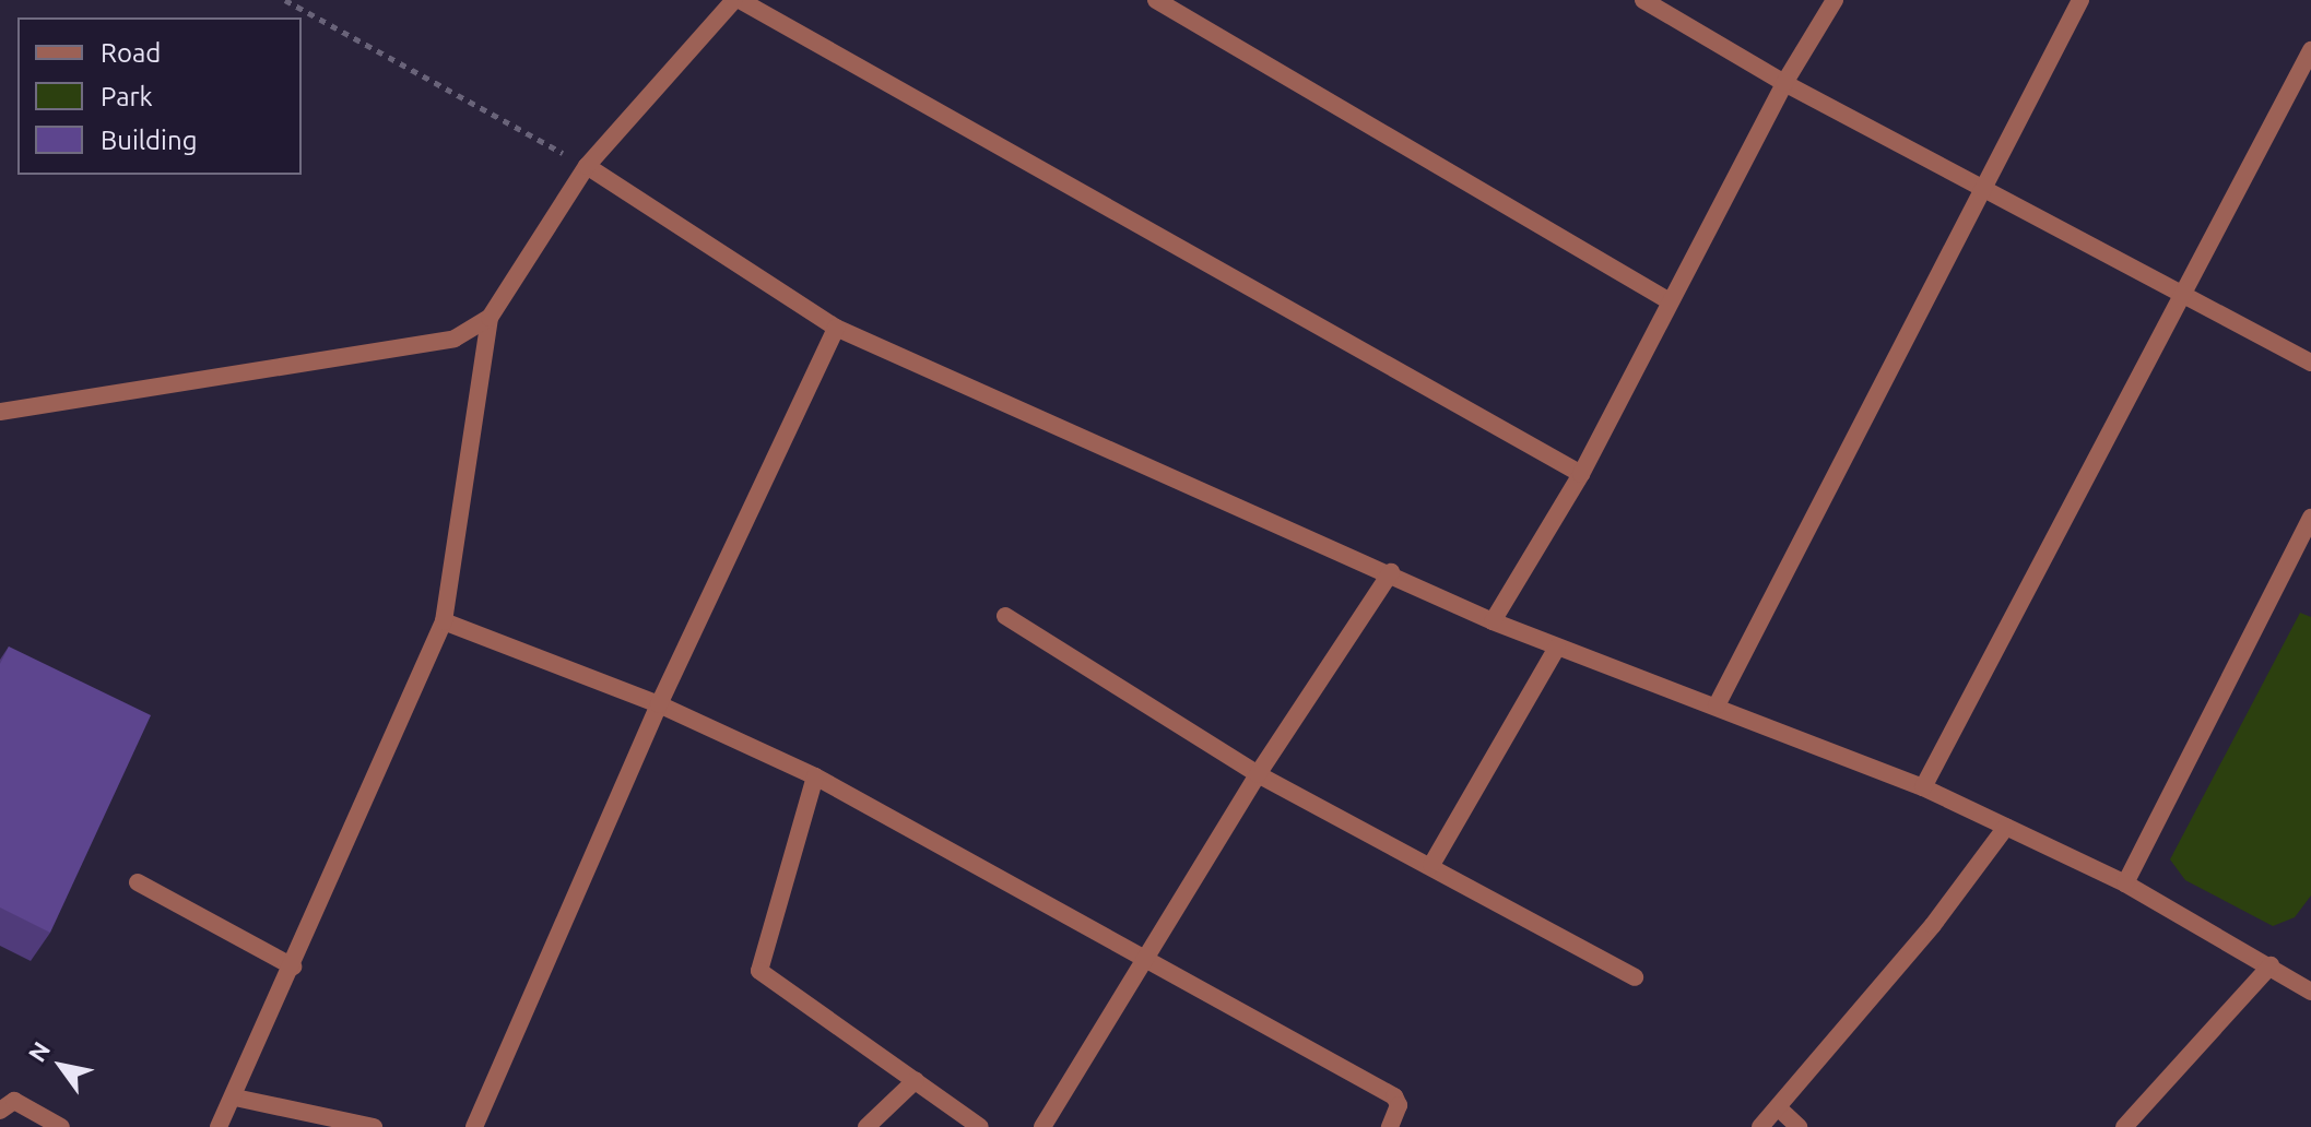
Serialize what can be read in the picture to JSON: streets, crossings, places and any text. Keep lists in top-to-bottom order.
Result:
{
  "legend": ["Road", "Park", "Building"],
  "north": "top left"
}
